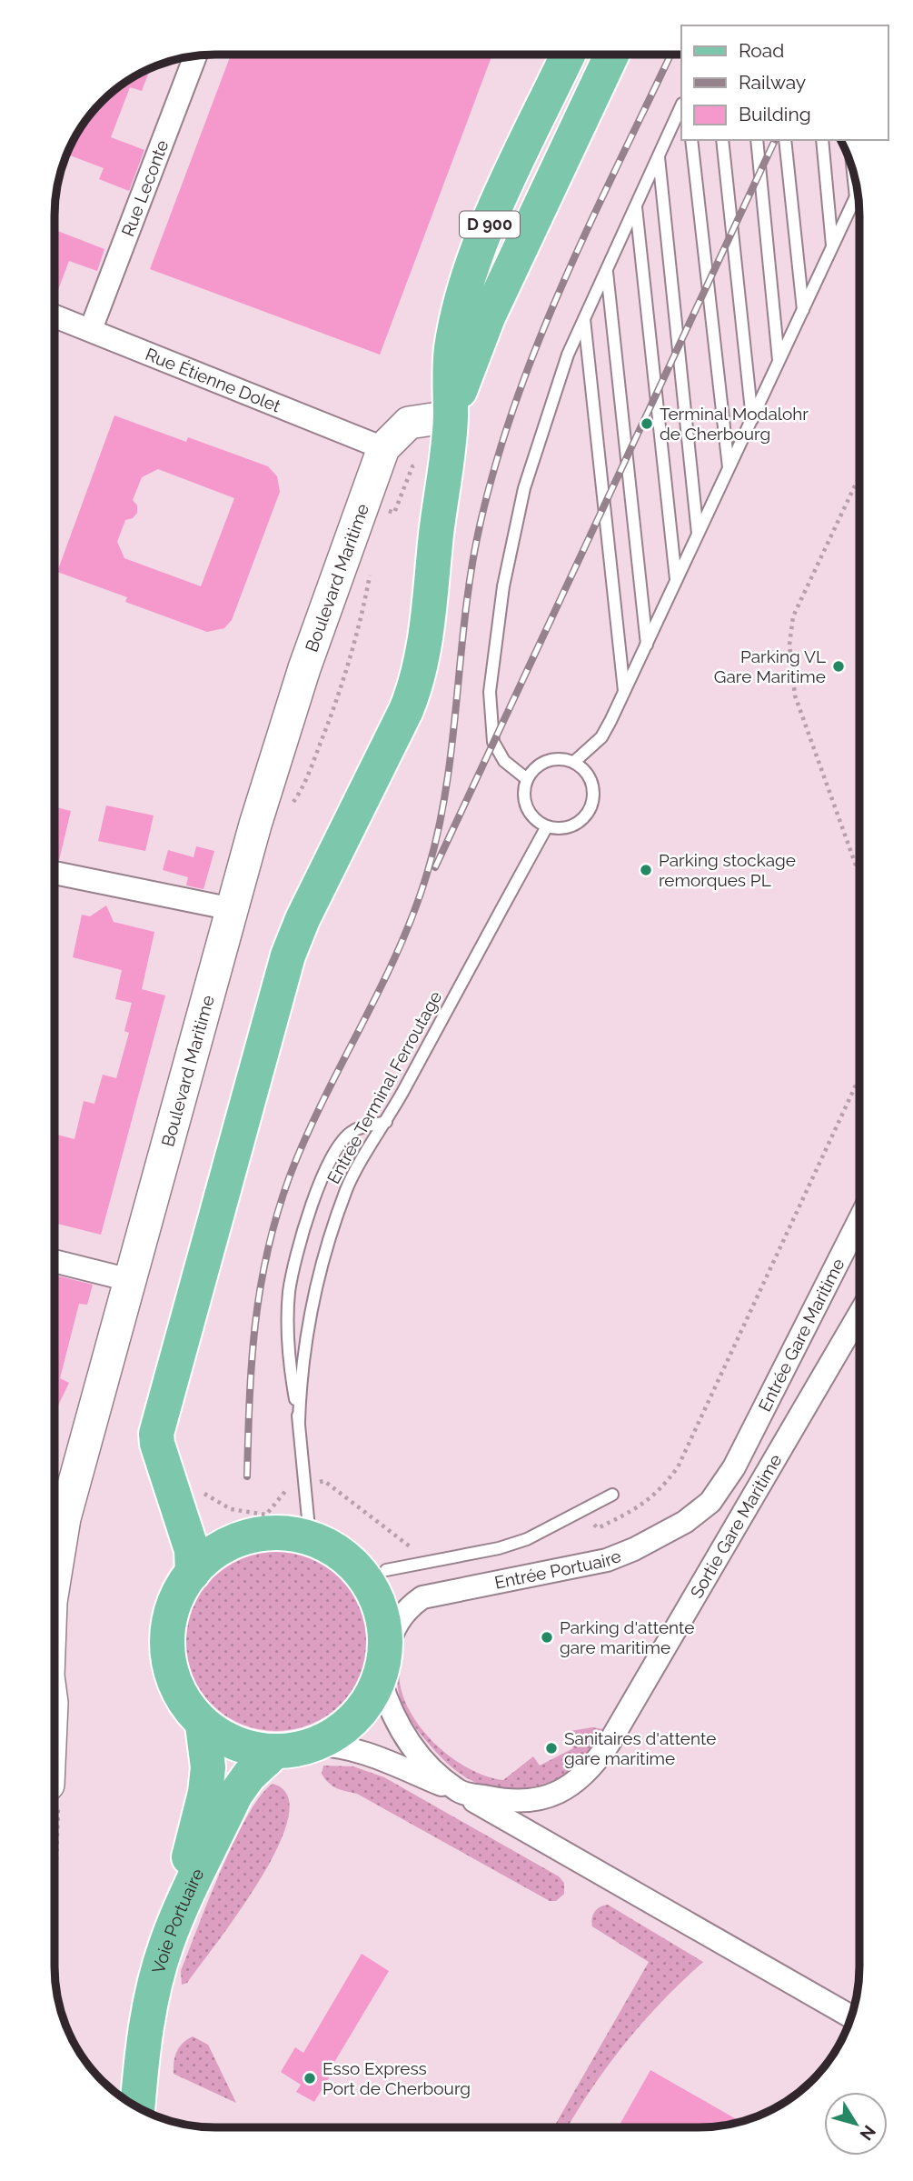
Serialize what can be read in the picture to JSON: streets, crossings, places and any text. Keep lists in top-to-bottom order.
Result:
{
  "streets": {
    "main road": ["D 900", "Voie Portuaire"],
    "street": [
      "Rue Leconte",
      "Rue Étienne Dolet",
      "Boulevard Maritime",
      "Entrée Gare Maritime",
      "Sortie Gare Maritime",
      "Entrée Portuaire"
    ],
    "lane": ["Entrée Terminal Ferroutage"]
  },
  "crossings": [
    ["Rue Leconte", "Rue Étienne Dolet"],
    ["D 900", "Boulevard Maritime"],
    ["Rue Étienne Dolet", "Boulevard Maritime"],
    ["Entrée Gare Maritime", "Entrée Portuaire"],
    ["Sortie Gare Maritime", "Entrée Portuaire"],
    ["Sortie Gare Maritime", "Voie Portuaire"],
    ["Entrée Portuaire", "Voie Portuaire"]
  ],
  "places": [
    "Terminal Modalohr de Cherbourg",
    "Parking VL Gare Maritime",
    "Parking stockage remorques PL",
    "Parking d'attente gare maritime",
    "Sanitaires d'attente gare maritime",
    "Esso Express Port de Cherbourg"
  ],
  "legend": ["Road", "Railway", "Building"],
  "north": "bottom right"
}
